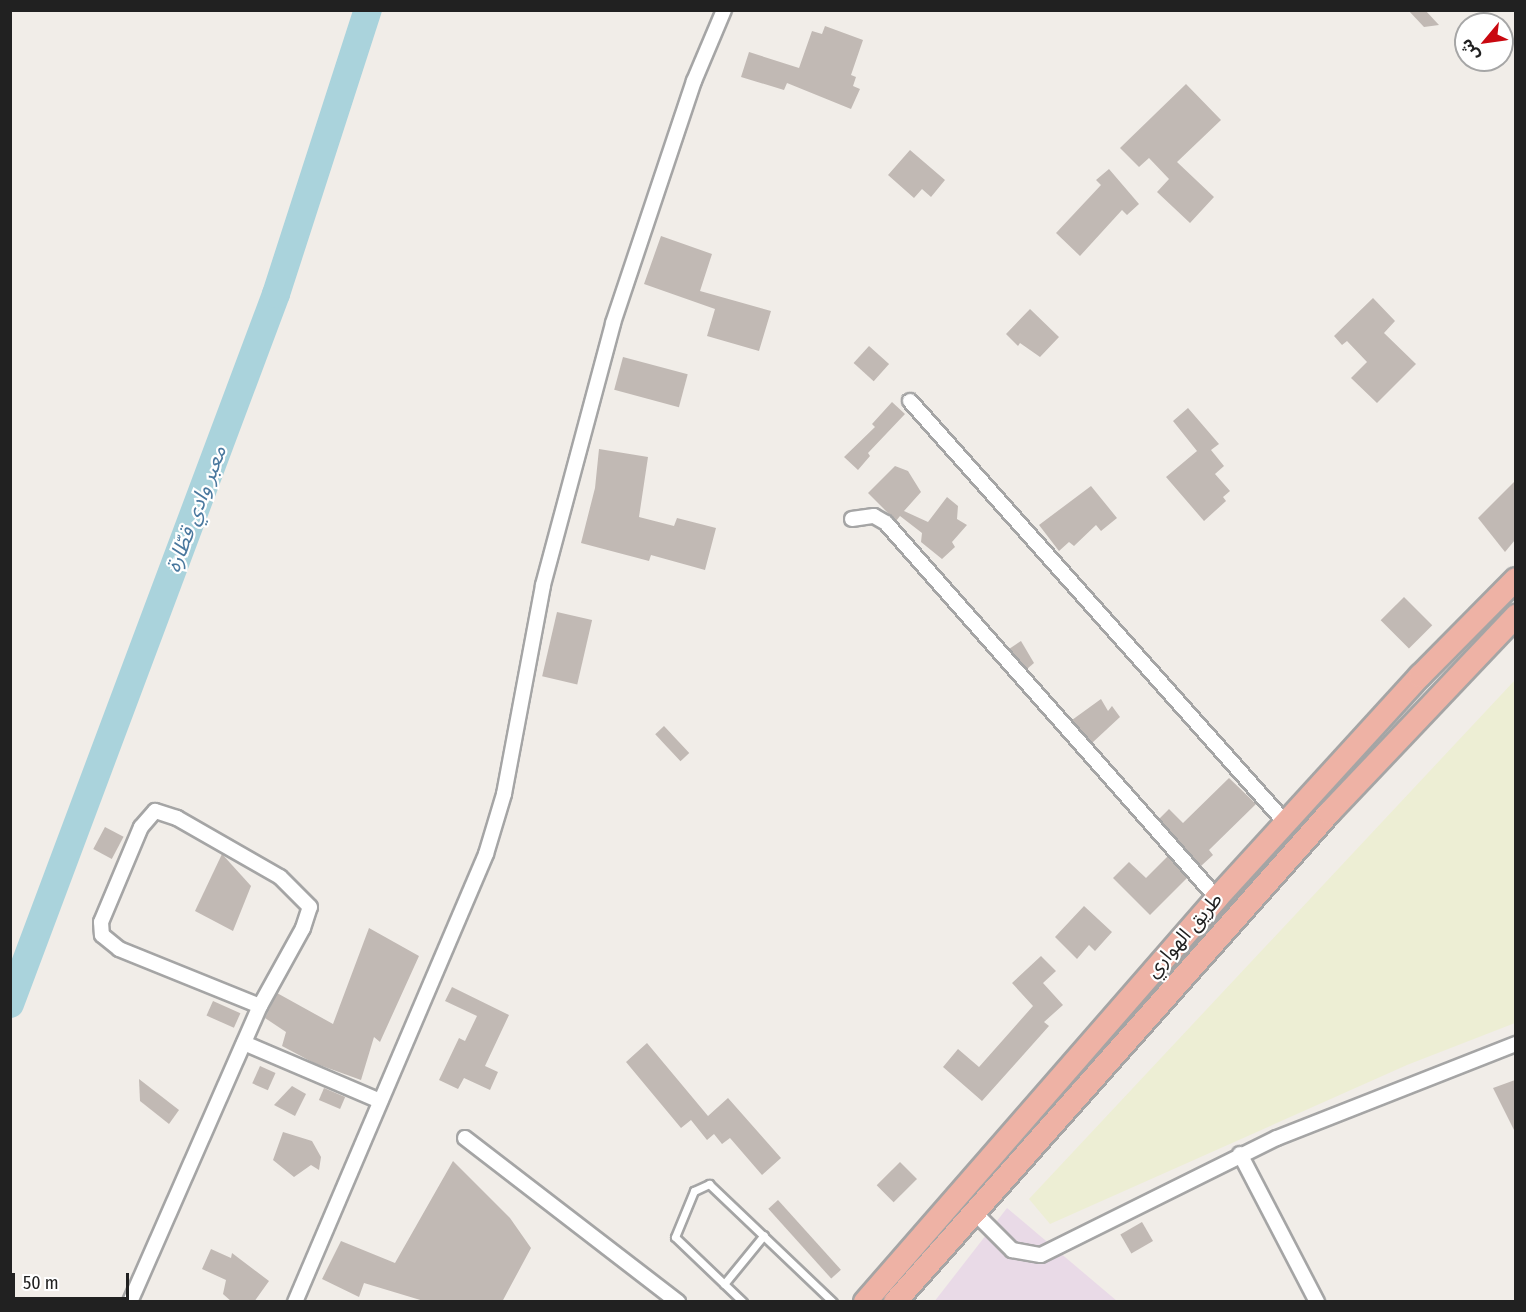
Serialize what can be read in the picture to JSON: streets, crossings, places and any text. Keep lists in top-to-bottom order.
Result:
{
  "streets": {
    "highway": ["طريق الهواري"]
  },
  "water": ["معبر وادي قطّارة"],
  "scale_bar": "50 m",
  "north": "bottom left"
}
